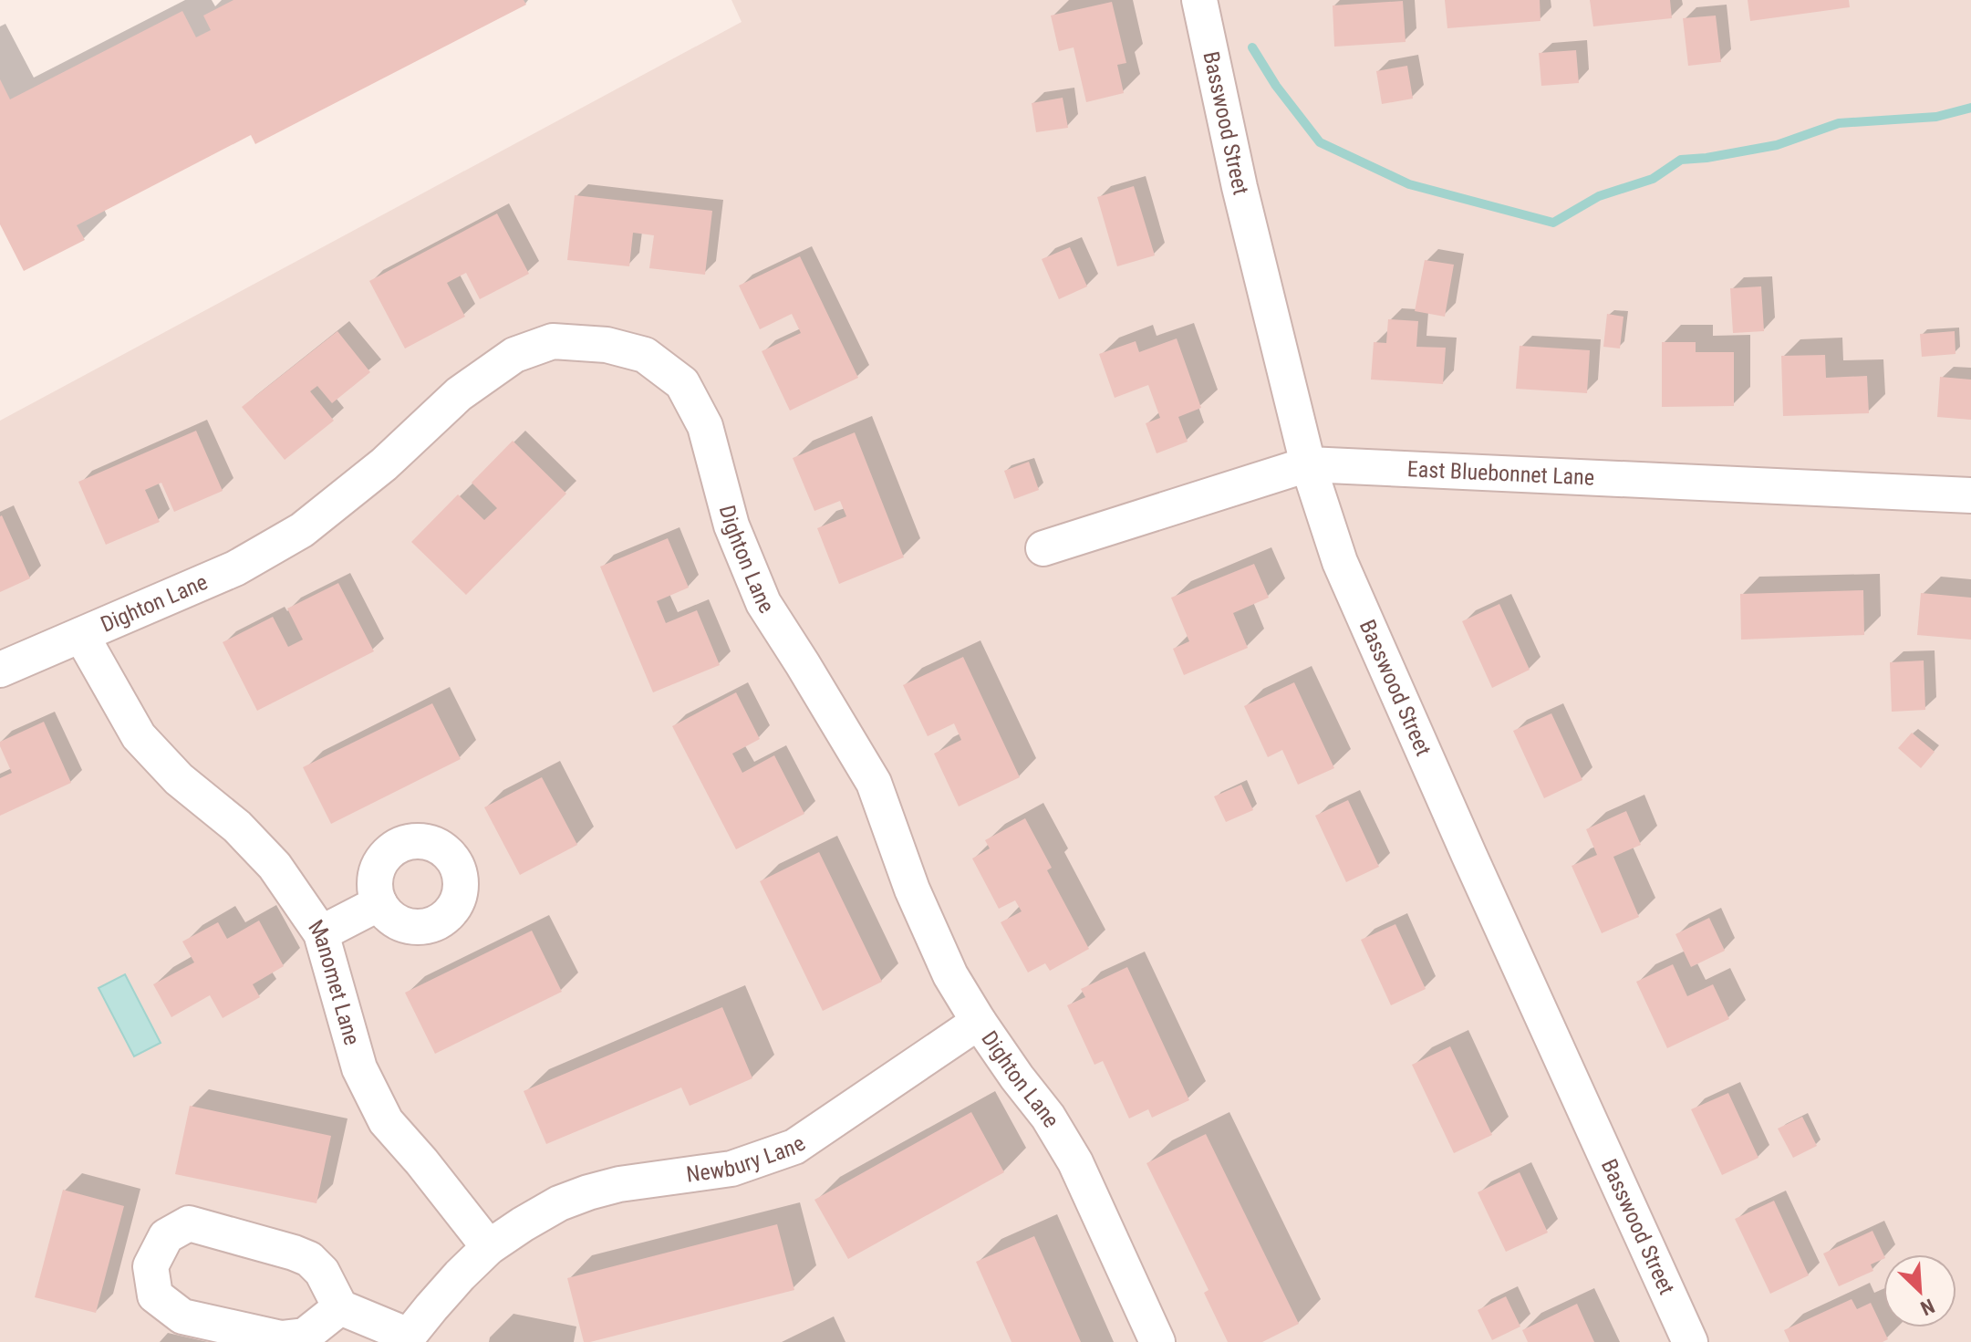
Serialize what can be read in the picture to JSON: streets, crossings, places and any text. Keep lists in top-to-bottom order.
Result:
{
  "streets": {
    "street": [
      "Basswood Street",
      "East Bluebonnet Lane",
      "Dighton Lane",
      "Manomet Lane",
      "Newbury Lane"
    ]
  },
  "crossings": [
    ["Basswood Street", "East Bluebonnet Lane"],
    ["Dighton Lane", "Manomet Lane"],
    ["Dighton Lane", "Newbury Lane"],
    ["Manomet Lane", "Newbury Lane"]
  ],
  "north": "bottom right"
}
